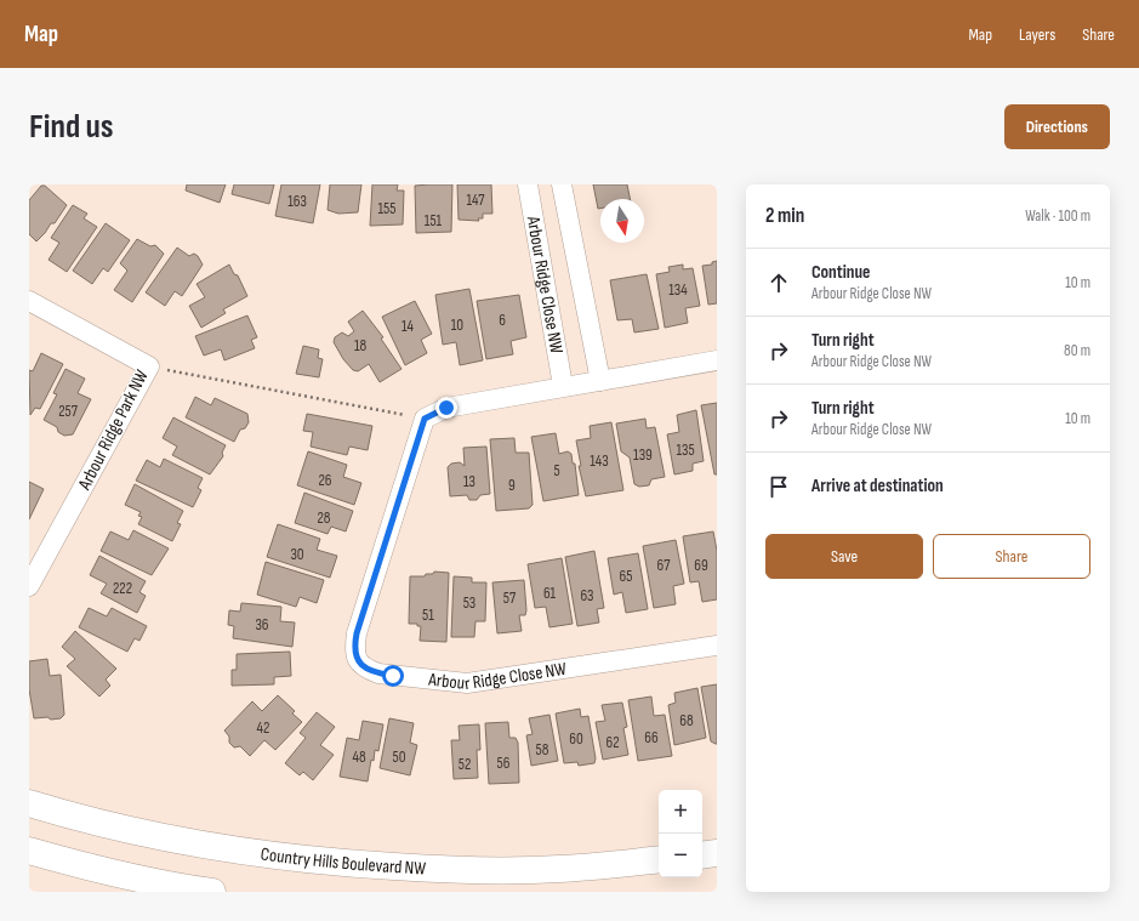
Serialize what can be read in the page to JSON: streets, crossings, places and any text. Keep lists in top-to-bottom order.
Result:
{
  "streets": {
    "main road": ["Country Hills Boulevard NW"],
    "street": ["Arbour Ridge Close NW", "Arbour Ridge Park NW"]
  },
  "house_numbers": [
    "147",
    "163",
    "155",
    "151",
    "134",
    "6",
    "10",
    "14",
    "18",
    "257",
    "135",
    "139",
    "143",
    "5",
    "26",
    "13",
    "9",
    "28",
    "30",
    "67",
    "69",
    "65",
    "222",
    "61",
    "63",
    "57",
    "53",
    "51",
    "36",
    "68",
    "42",
    "66",
    "60",
    "62",
    "58",
    "48",
    "50",
    "56",
    "52"
  ],
  "north": "bottom",
  "page": {
    "header": "Map",
    "nav": ["Map", "Layers", "Share"],
    "buttons": [
      "Directions",
      ["Save", "Share"]
    ],
    "title": "Find us",
    "heading": ["2 min", "Walk · 100 m"],
    "list": [
      ["Continue", "Arbour Ridge Close NW", "10 m"],
      ["Turn right", "Arbour Ridge Close NW", "80 m"],
      ["Turn right", "Arbour Ridge Close NW", "10 m"],
      "Arrive at destination"
    ],
    "map_buttons": ["+", "−"]
  }
}
